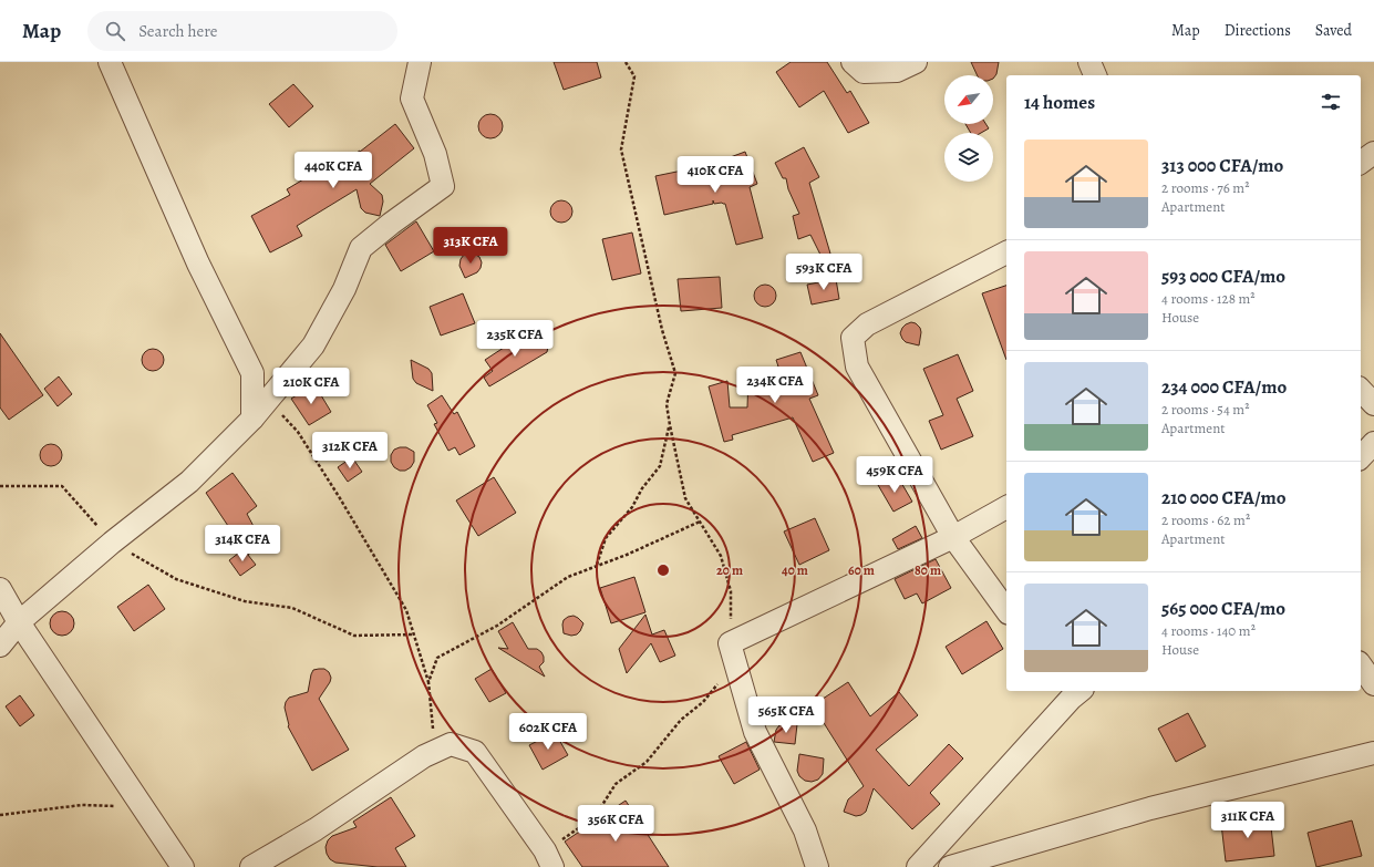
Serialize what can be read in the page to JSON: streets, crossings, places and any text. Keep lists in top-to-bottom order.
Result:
{
  "north": "bottom left",
  "page": {
    "header": "Map",
    "search": "Search here",
    "nav": ["Map", "Directions", "Saved"],
    "heading": "14 homes",
    "list": [
      {
        "name": "313 000 CFA/mo",
        "note": "2 rooms · 76 m² · Apartment"
      },
      {
        "name": "593 000 CFA/mo",
        "note": "4 rooms · 128 m² · House"
      },
      {
        "name": "234 000 CFA/mo",
        "note": "2 rooms · 54 m² · Apartment"
      },
      {
        "name": "210 000 CFA/mo",
        "note": "2 rooms · 62 m² · Apartment"
      },
      {
        "name": "565 000 CFA/mo",
        "note": "4 rooms · 140 m² · House"
      }
    ],
    "price": [
      "440K CFA",
      "410K CFA",
      "313K CFA",
      "593K CFA",
      "235K CFA",
      "234K CFA",
      "210K CFA",
      "312K CFA",
      "459K CFA",
      "314K CFA",
      "565K CFA",
      "602K CFA",
      "311K CFA",
      "356K CFA"
    ]
  },
  "rings": [
    "20 m",
    "40 m",
    "60 m",
    "80 m"
  ]
}
